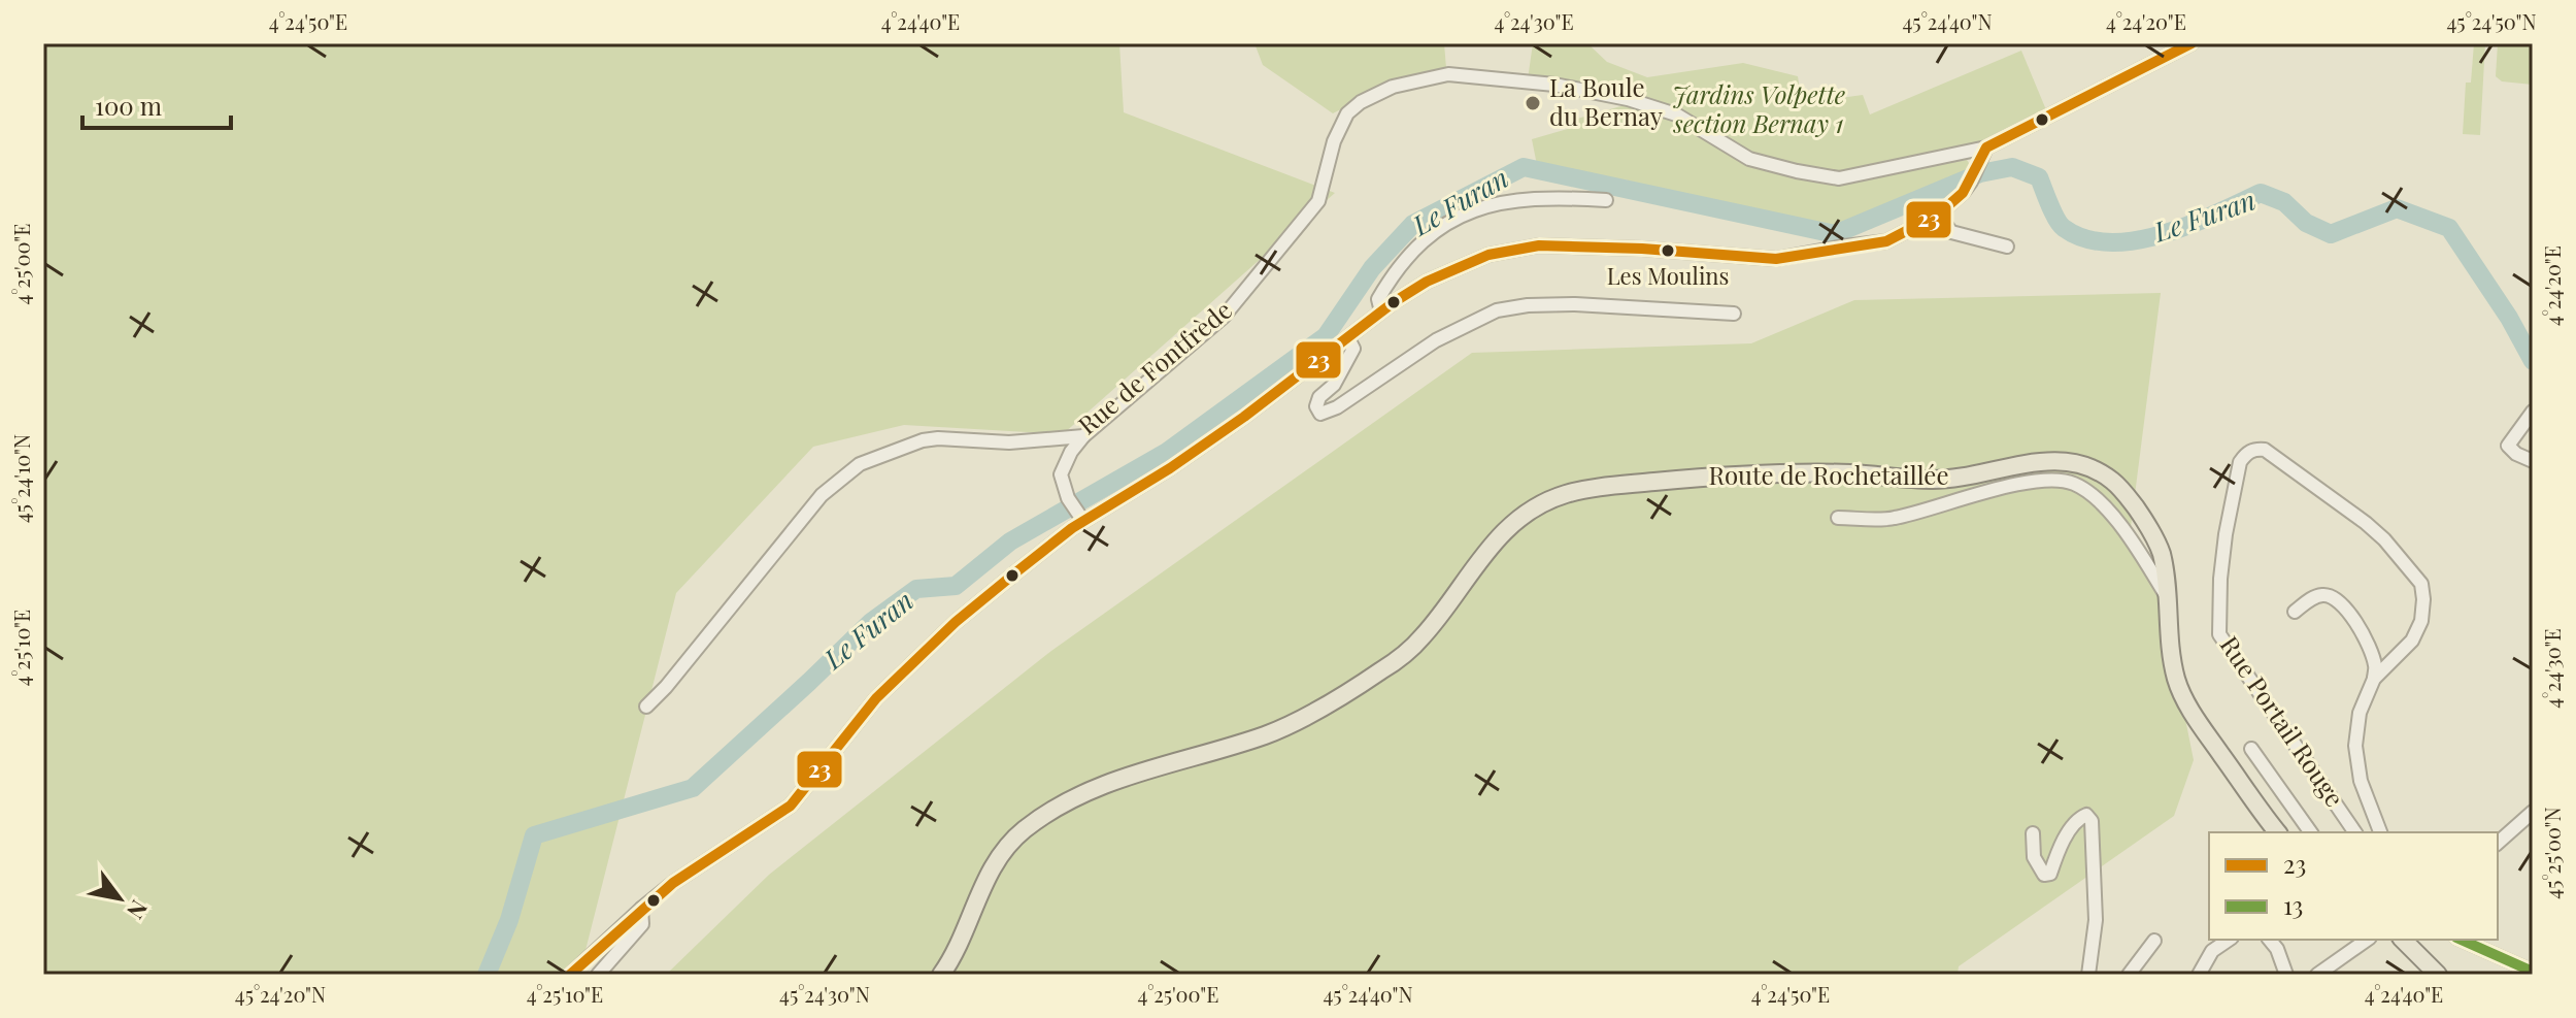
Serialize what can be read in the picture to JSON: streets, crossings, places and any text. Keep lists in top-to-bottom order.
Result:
{
  "streets": {
    "main road": ["Route de Rochetaillée"],
    "street": ["Rue de Fontfrède", "Rue Portail Rouge"]
  },
  "water": ["Le Furan"],
  "parks": ["Jardins Volpette section Bernay 1"],
  "places": ["La Boule du Bernay", "Les Moulins"],
  "lines": ["transit line 23", "transit line 13"],
  "legend": ["23", "13"],
  "scale_bar": "100 m",
  "north": "bottom right",
  "coordinates": [
    "4°24'50\"E",
    "4°24'40\"E",
    "4°24'30\"E",
    "45°24'40\"N",
    "4°24'20\"E",
    "45°24'50\"N",
    "4°25'00\"E",
    "45°24'10\"N",
    "4°25'10\"E",
    "45°25'00\"N",
    "45°24'20\"N",
    "45°24'30\"N"
  ]
}
